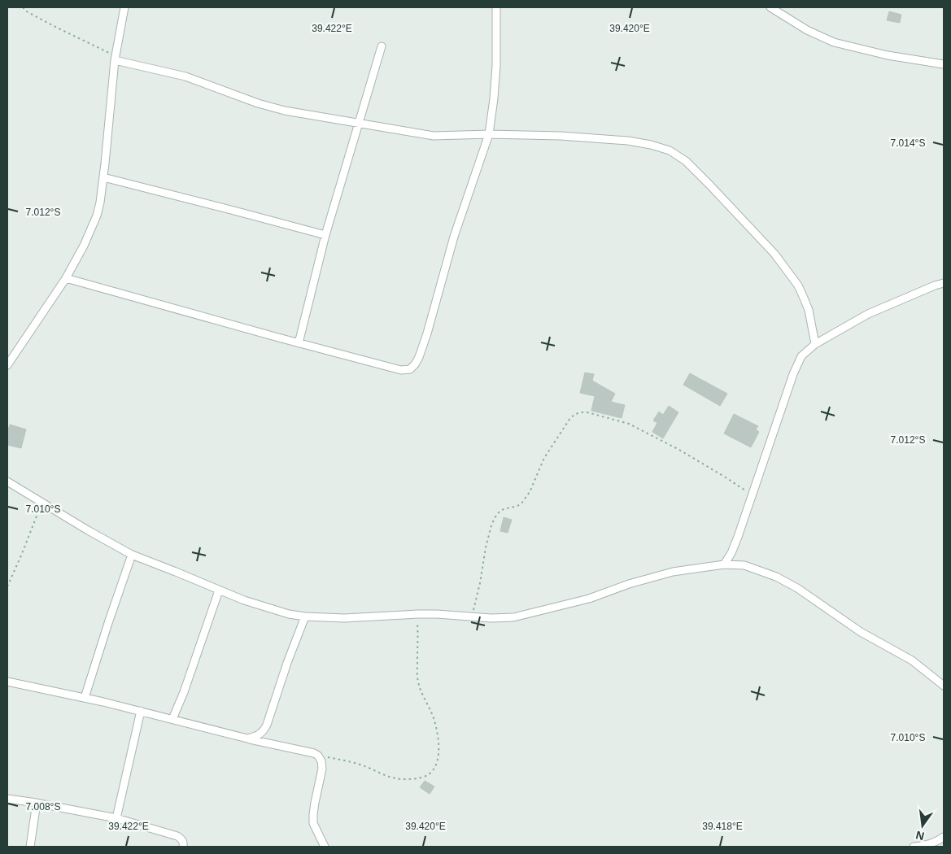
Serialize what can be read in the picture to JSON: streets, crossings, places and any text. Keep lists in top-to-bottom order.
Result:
{
  "north": "bottom",
  "coordinates": [
    "39.422°E",
    "39.420°E",
    "7.014°S",
    "7.012°S",
    "7.010°S",
    "7.008°S",
    "39.418°E"
  ]
}
